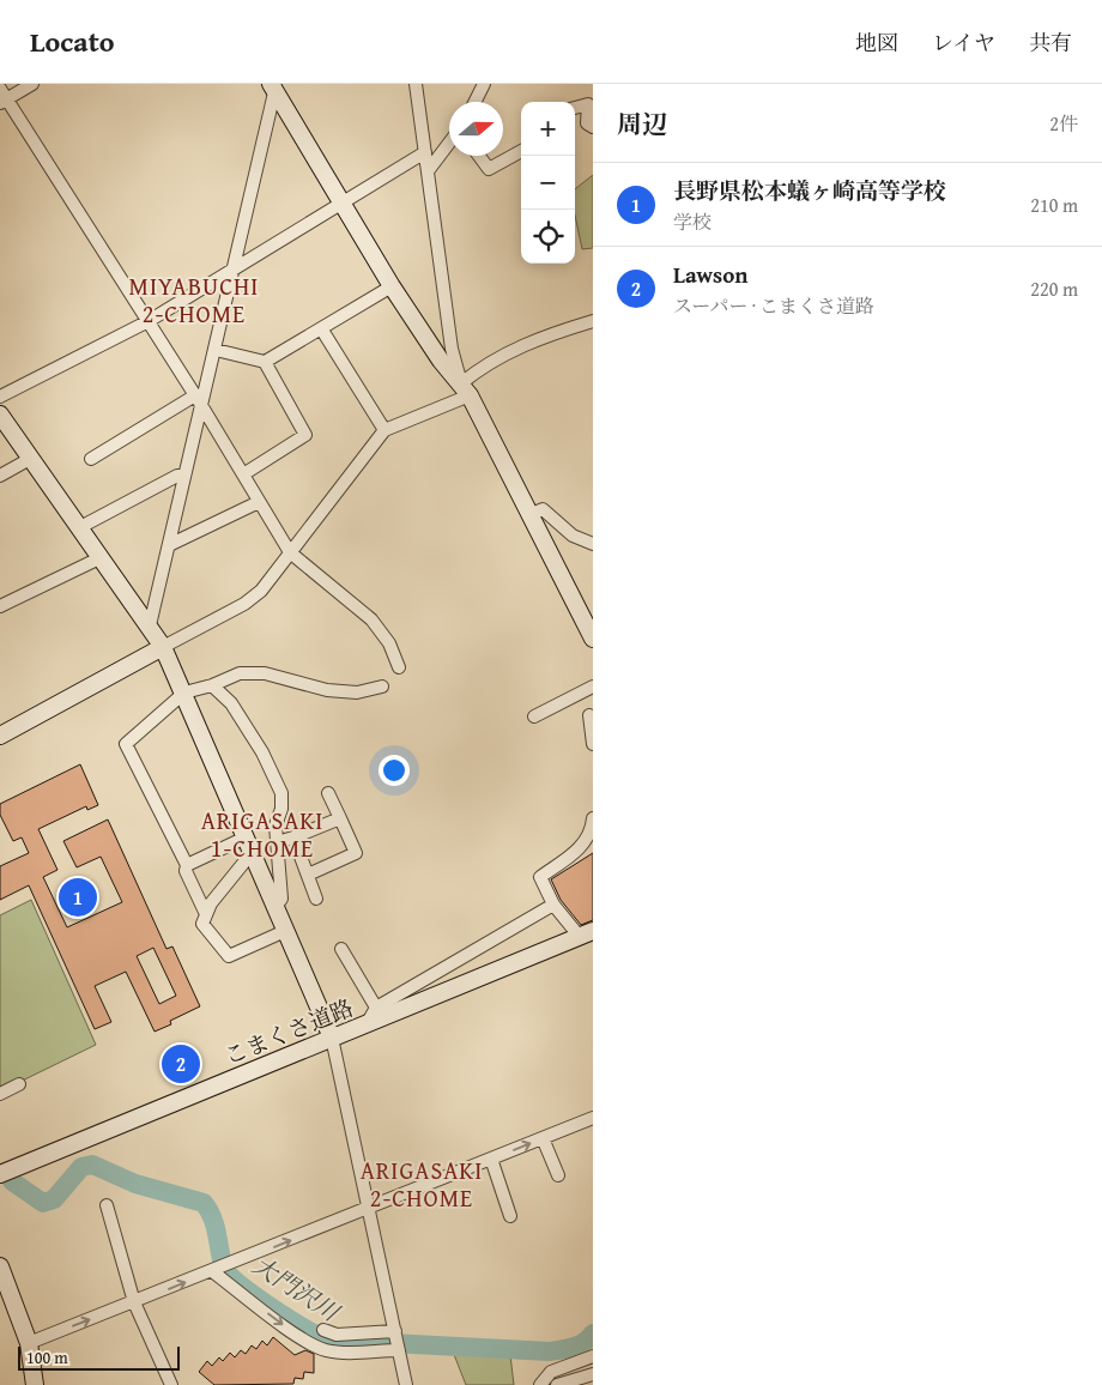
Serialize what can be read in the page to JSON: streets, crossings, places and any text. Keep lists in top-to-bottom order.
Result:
{
  "streets": {
    "street": ["こまくさ道路"]
  },
  "districts": ["MIYABUCHI 2-CHOME", "ARIGASAKI 1-CHOME", "ARIGASAKI 2-CHOME"],
  "water": ["大門沢川"],
  "scale_bar": "100 m",
  "north": "right",
  "page": {
    "header": "Locato",
    "nav": ["地図", "レイヤ", "共有"],
    "heading": ["周辺", "2件"],
    "map_buttons": ["+", "−"],
    "list": [
      {
        "mark": "1",
        "name": "長野県松本蟻ヶ崎高等学校",
        "note": "学校",
        "value": "210 m"
      },
      {
        "mark": "2",
        "name": "Lawson",
        "note": "スーパー · こまくさ道路",
        "value": "220 m"
      }
    ],
    "pins": ["1", "2"],
    "scale": "100 m"
  }
}
